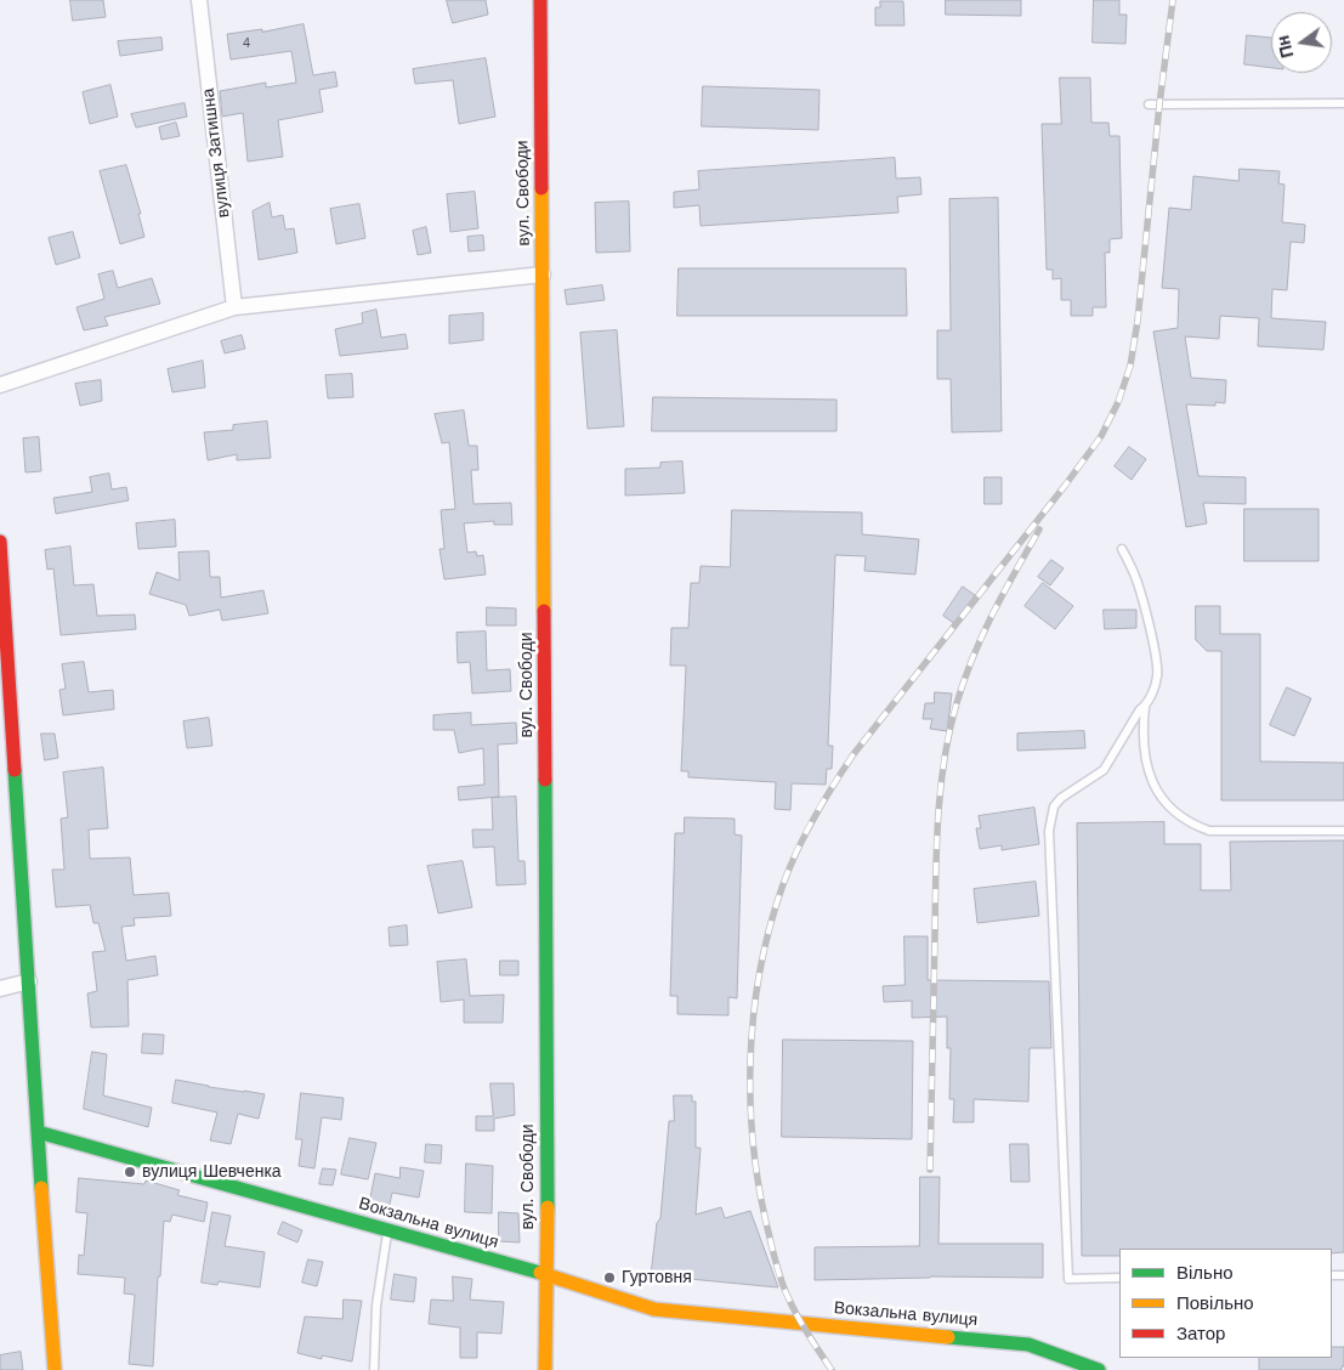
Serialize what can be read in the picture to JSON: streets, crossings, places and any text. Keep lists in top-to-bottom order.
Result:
{
  "streets": {
    "street": ["вулиця Затишна", "вул. Свободи", "Вокзальна вулиця"]
  },
  "crossings": [
    ["вул. Свободи", "Вокзальна вулиця"]
  ],
  "places": ["вулиця Шевченка", "Гуртовня"],
  "house_numbers": ["4"],
  "legend": ["Вільно", "Повільно", "Затор"],
  "north": "left"
}
